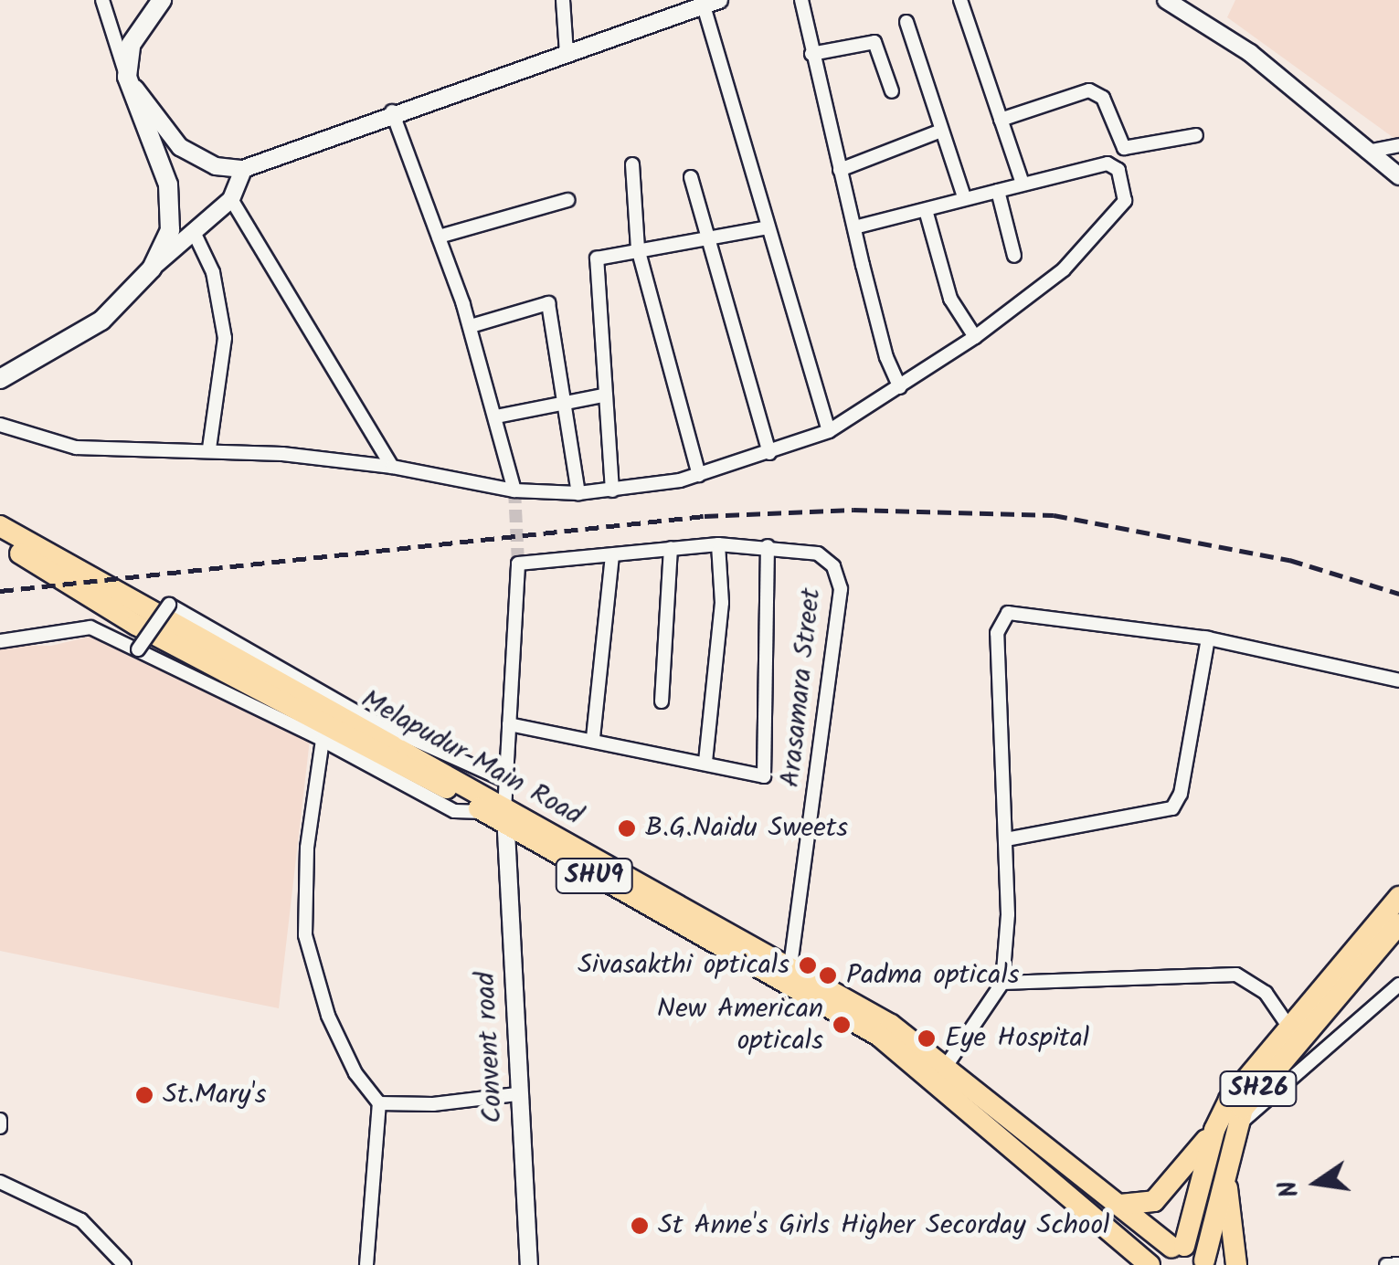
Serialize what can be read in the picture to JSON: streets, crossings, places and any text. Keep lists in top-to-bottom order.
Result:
{
  "streets": {
    "main road": ["Melapudur Main Road", "SHU9", "SH26"],
    "street": ["Arasamara Street", "Convent road"]
  },
  "crossings": [
    ["Arasamara Street", "Melapudur Main Road"],
    ["Melapudur Main Road", "SHU9"],
    ["Melapudur Main Road", "Convent road"],
    ["Melapudur Main Road", "SH26"],
    ["SHU9", "SH26"]
  ],
  "places": [
    "B.G.Naidu Sweets",
    "Sivasakthi opticals",
    "Padma opticals",
    "New American opticals",
    "Eye Hospital",
    "St.Mary's",
    "St Anne's Girls Higher Secorday School"
  ],
  "north": "left"
}
